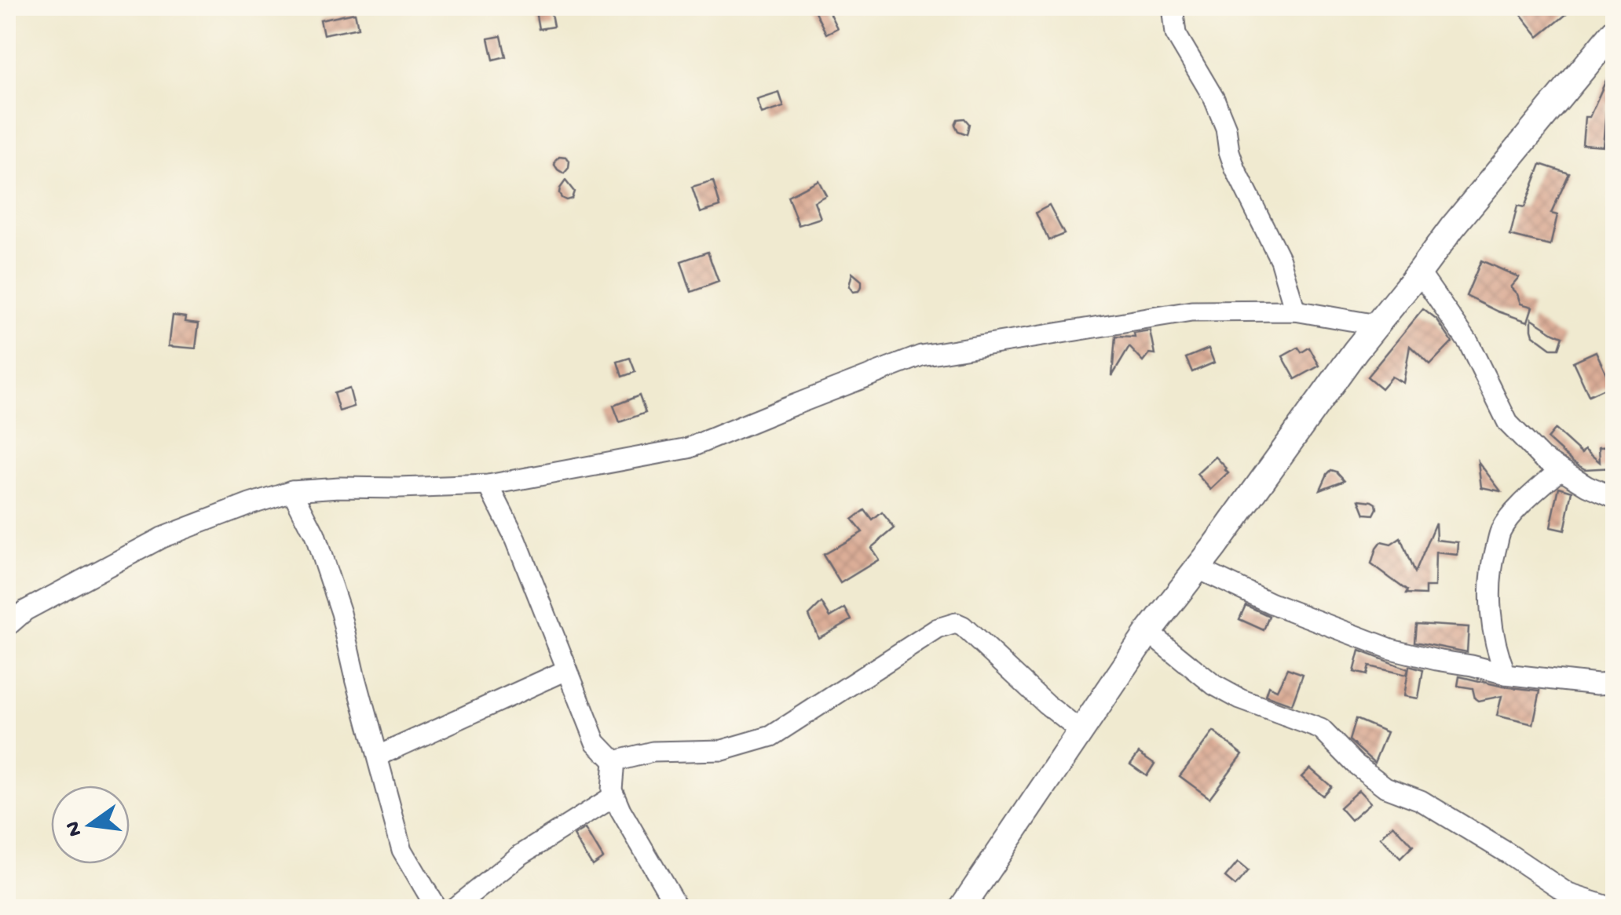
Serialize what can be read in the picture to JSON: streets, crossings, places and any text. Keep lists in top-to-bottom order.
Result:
{
  "north": "left"
}
